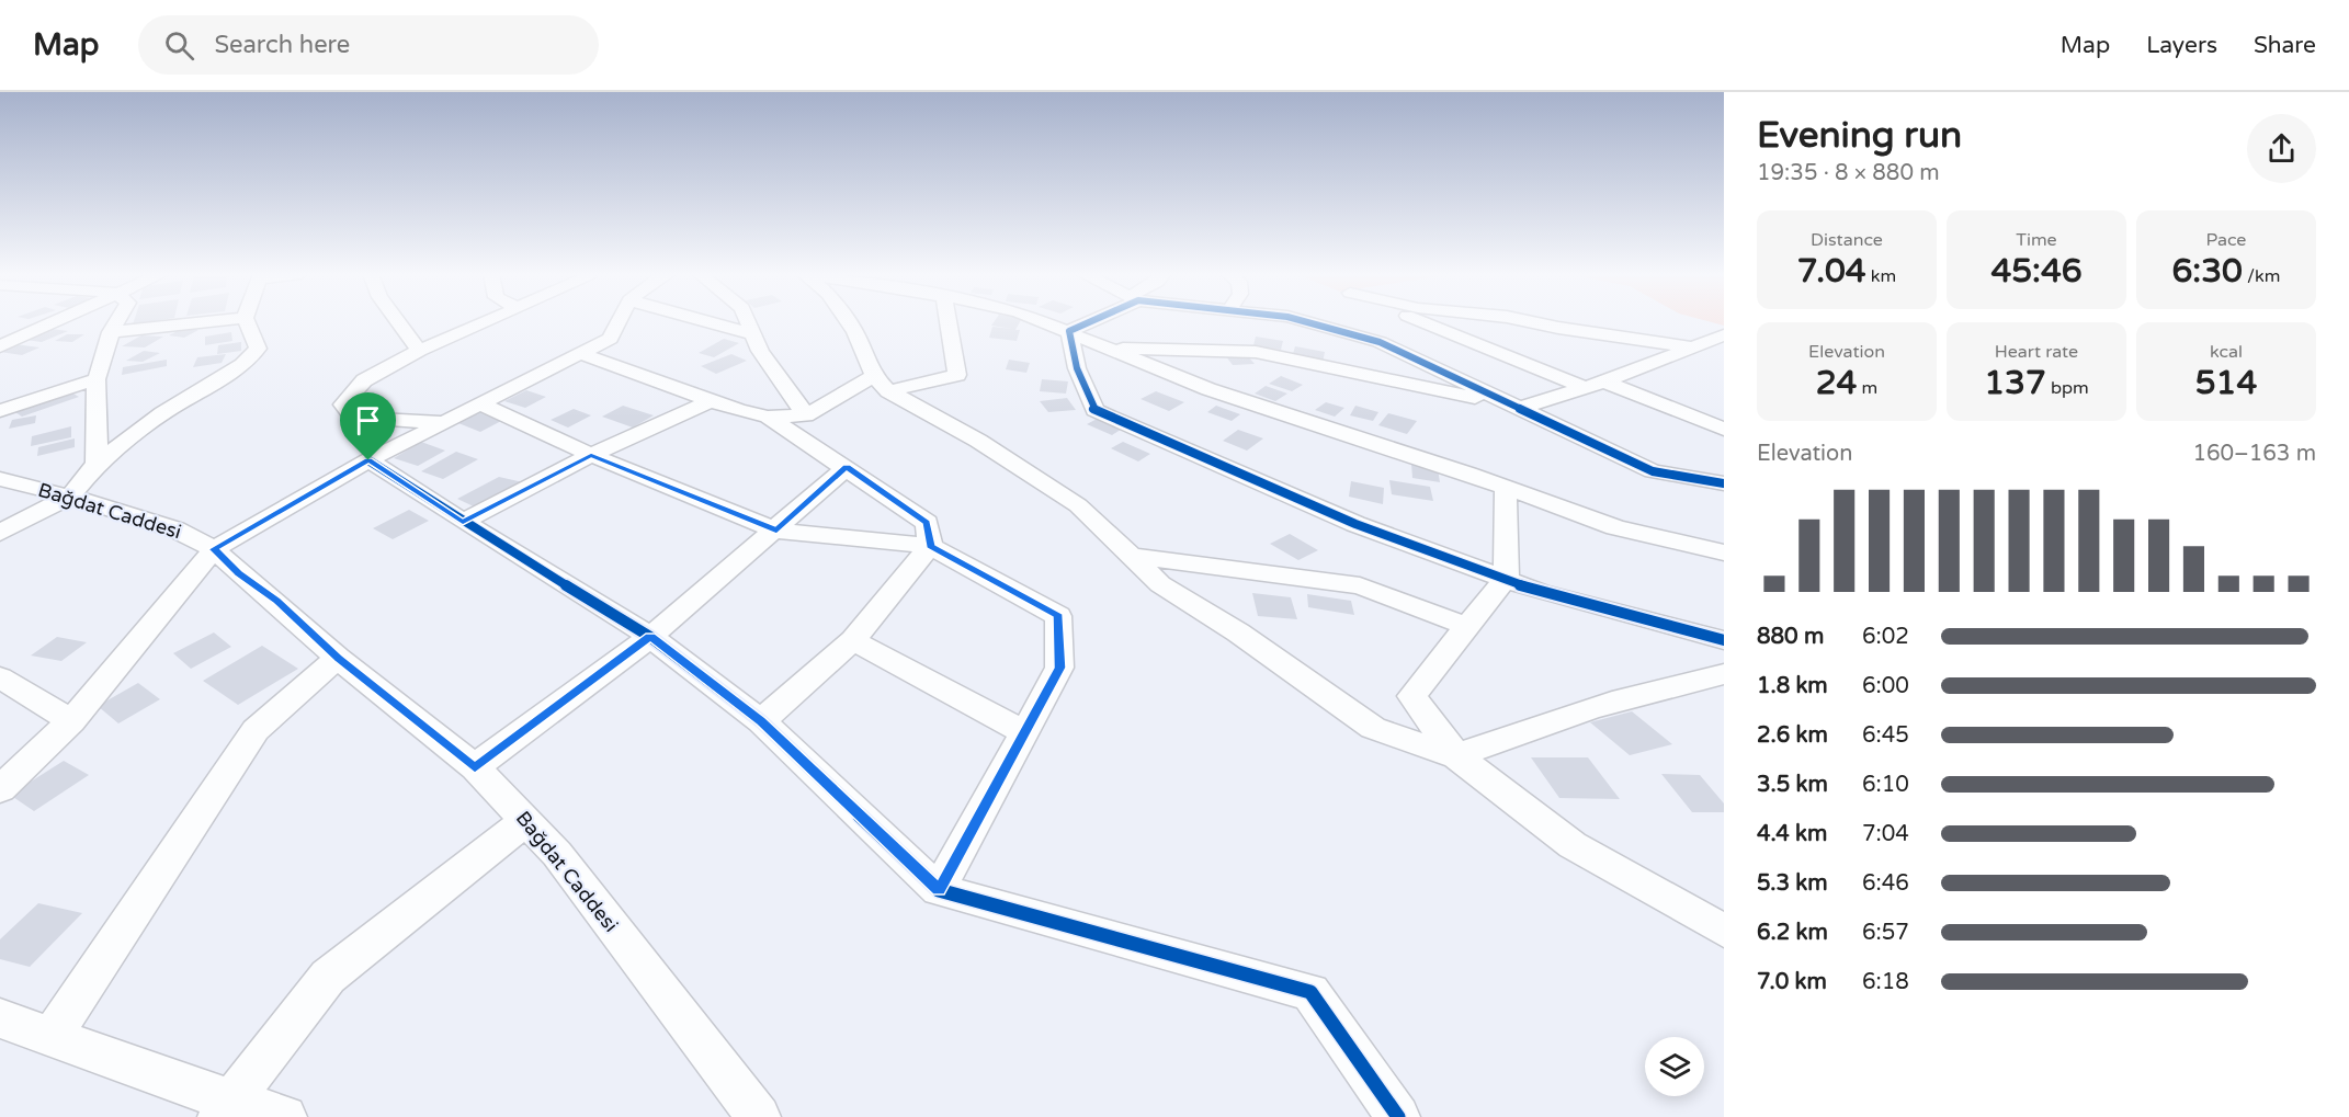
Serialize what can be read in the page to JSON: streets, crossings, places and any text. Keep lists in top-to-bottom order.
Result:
{
  "streets": {
    "street": ["Bağdat Caddesi"]
  },
  "page": {
    "header": "Map",
    "search": "Search here",
    "nav": ["Map", "Layers", "Share"],
    "heading": ["Evening run", "19:35 · 8 × 880 m"],
    "stats": [
      ["Distance", "7.04 km"],
      ["Time", "45:46"],
      ["Pace", "6:30 /km"],
      ["Elevation", "24 m"],
      ["Heart rate", "137 bpm"],
      ["kcal", "514"]
    ],
    "chart": ["Elevation", "160–163 m"],
    "list": [
      {
        "name": "880 m",
        "note": "6:02"
      },
      {
        "name": "1.8 km",
        "note": "6:00"
      },
      {
        "name": "2.6 km",
        "note": "6:45"
      },
      {
        "name": "3.5 km",
        "note": "6:10"
      },
      {
        "name": "4.4 km",
        "note": "7:04"
      },
      {
        "name": "5.3 km",
        "note": "6:46"
      },
      {
        "name": "6.2 km",
        "note": "6:57"
      },
      {
        "name": "7.0 km",
        "note": "6:18"
      }
    ]
  }
}
